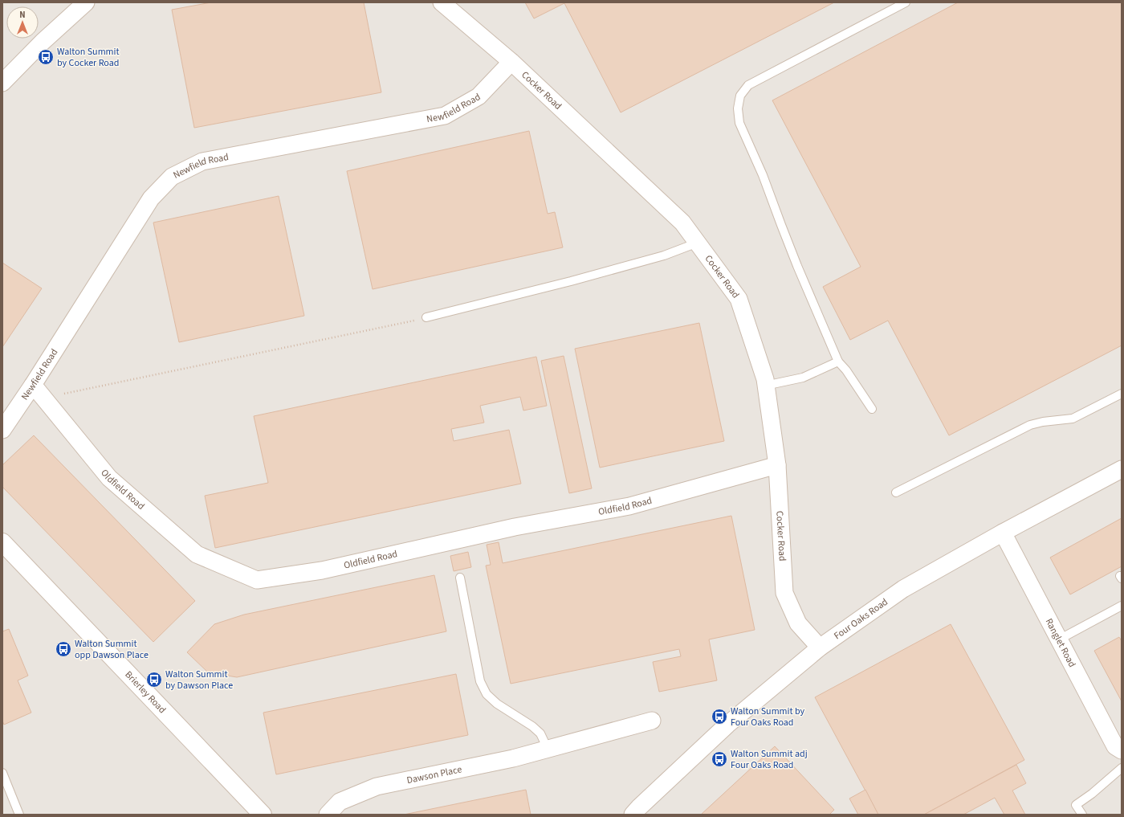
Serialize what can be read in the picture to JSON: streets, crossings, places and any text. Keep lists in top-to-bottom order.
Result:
{
  "streets": {
    "street": [
      "Cocker Road",
      "Newfield Road",
      "Oldfield Road",
      "Four Oaks Road",
      "Ranglet Road",
      "Brierley Road",
      "Dawson Place"
    ]
  },
  "crossings": [
    ["Cocker Road", "Newfield Road"],
    ["Cocker Road", "Oldfield Road"],
    ["Cocker Road", "Four Oaks Road"],
    ["Newfield Road", "Oldfield Road"],
    ["Four Oaks Road", "Ranglet Road"]
  ],
  "places": {
    "bus stop": [
      "Walton Summit by Cocker Road",
      "Walton Summit opp Dawson Place",
      "Walton Summit by Dawson Place",
      "Walton Summit by Four Oaks Road",
      "Walton Summit adj Four Oaks Road"
    ]
  },
  "north": "top"
}
